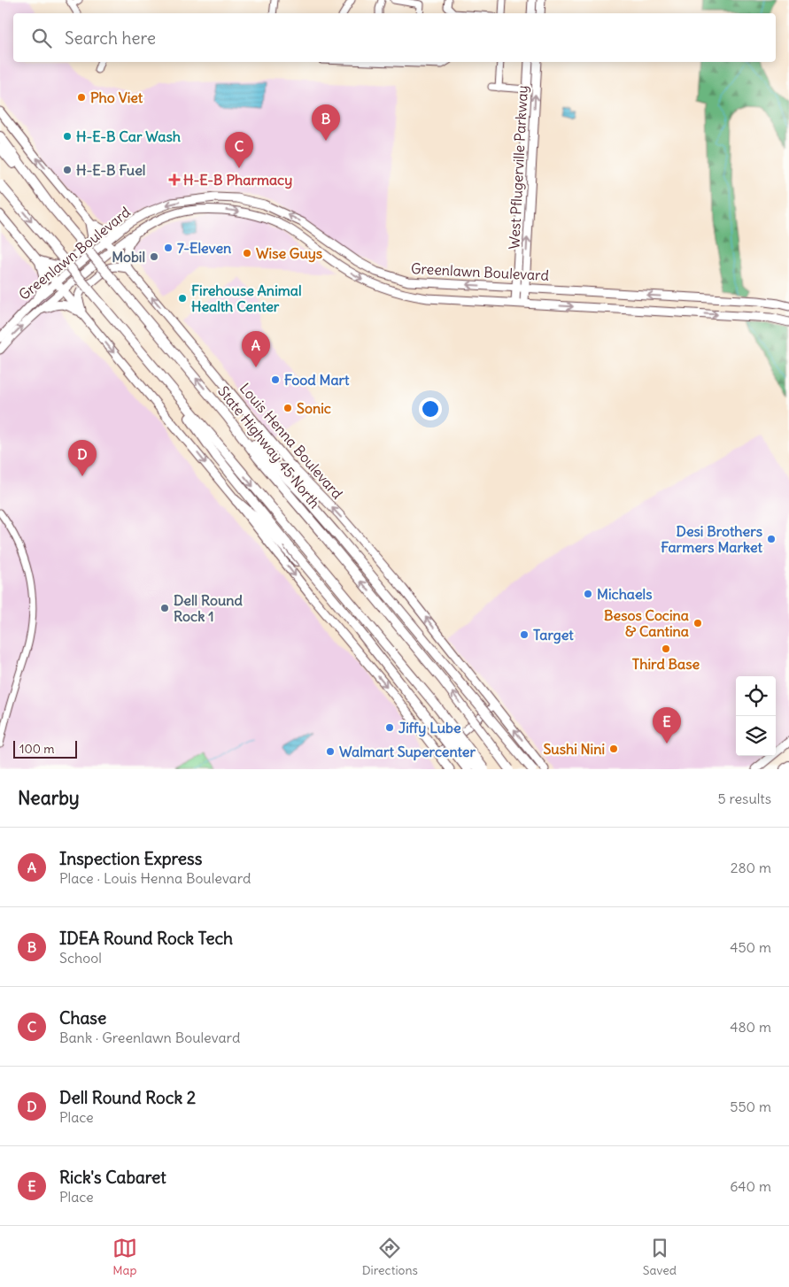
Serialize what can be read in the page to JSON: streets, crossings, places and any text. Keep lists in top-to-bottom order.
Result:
{
  "streets": {
    "highway": ["State Highway 45 North"],
    "main road": ["West Pflugerville Parkway", "Greenlawn Boulevard", "Louis Henna Boulevard"]
  },
  "crossings": [
    ["West Pflugerville Parkway", "Greenlawn Boulevard"],
    ["Greenlawn Boulevard", "Louis Henna Boulevard"]
  ],
  "places": {
    "other": [
      "Pho Viet",
      "H-E-B Car Wash",
      "H-E-B Fuel",
      "7-Eleven",
      "Wise Guys",
      "Mobil",
      "Firehouse Animal Health Center",
      "Food Mart",
      "Sonic",
      "Desi Brothers Farmers Market",
      "Michaels",
      "Dell Round Rock 1",
      "Besos Cocina & Cantina",
      "Target",
      "Third Base",
      "Jiffy Lube",
      "Sushi Nini",
      "Walmart Supercenter"
    ],
    "health": ["H-E-B Pharmacy"]
  },
  "scale_bar": "100 m",
  "page": {
    "search": "Search here",
    "pins": [
      "B",
      "C",
      "A",
      "D",
      "E"
    ],
    "scale": "100 m",
    "heading": ["Nearby", "5 results"],
    "list": [
      {
        "mark": "A",
        "name": "Inspection Express",
        "note": "Place · Louis Henna Boulevard",
        "value": "280 m"
      },
      {
        "mark": "B",
        "name": "IDEA Round Rock Tech",
        "note": "School",
        "value": "450 m"
      },
      {
        "mark": "C",
        "name": "Chase",
        "note": "Bank · Greenlawn Boulevard",
        "value": "480 m"
      },
      {
        "mark": "D",
        "name": "Dell Round Rock 2",
        "note": "Place",
        "value": "550 m"
      },
      {
        "mark": "E",
        "name": "Rick's Cabaret",
        "note": "Place",
        "value": "640 m"
      }
    ],
    "nav": ["Map", "Directions", "Saved"]
  }
}
